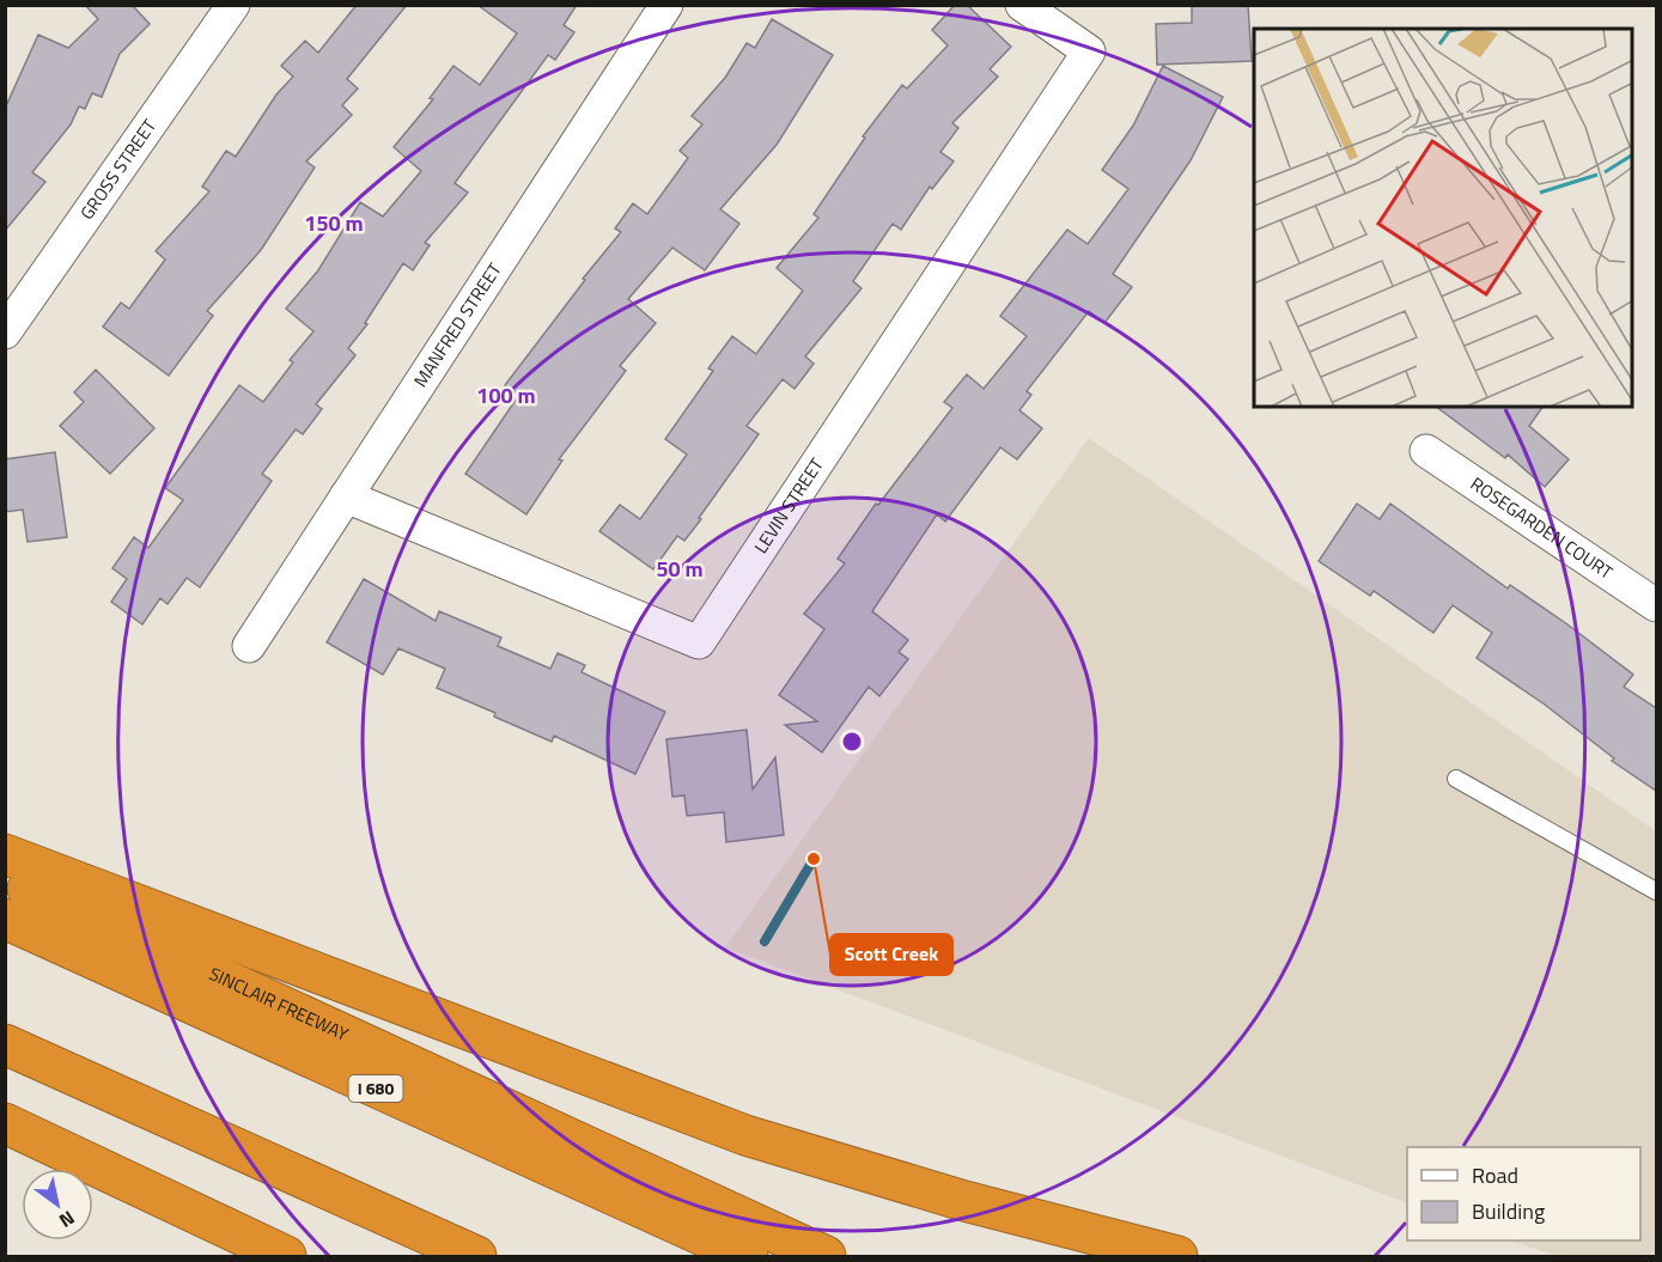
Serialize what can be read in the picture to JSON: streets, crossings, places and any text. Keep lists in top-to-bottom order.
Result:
{
  "streets": {
    "highway": ["SINCLAIR FREEWAY", "I 680"],
    "street": [
      "GROSS STREET",
      "MANFRED STREET",
      "LEVIN STREET",
      "ROSEGARDEN COURT"
    ]
  },
  "crossings": [
    ["MANFRED STREET", "LEVIN STREET"]
  ],
  "places": ["Scott Creek"],
  "legend": ["Road", "Building"],
  "north": "bottom right",
  "rings": ["150 m", "100 m", "50 m"]
}
